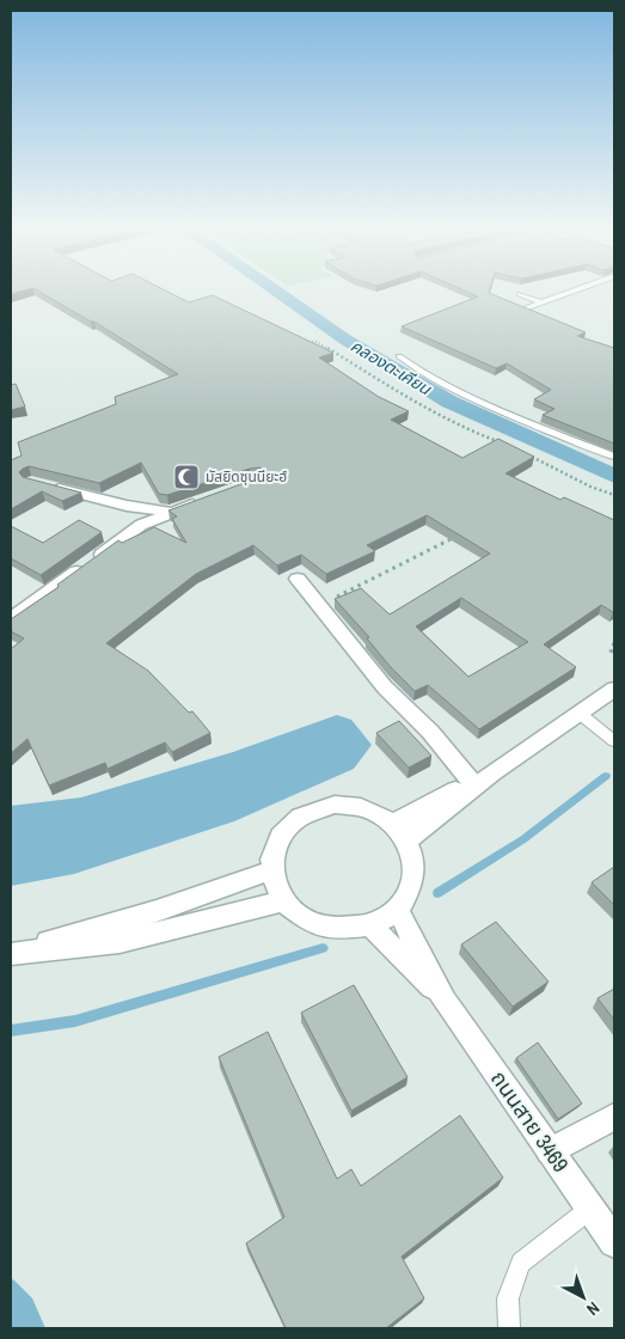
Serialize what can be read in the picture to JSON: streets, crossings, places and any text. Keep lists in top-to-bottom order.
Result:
{
  "streets": {
    "street": ["ถนนสาย 3469"]
  },
  "water": ["คลองตะเคียน"],
  "places": {
    "mosque": ["มัสยิดซุนนียะฮ์"]
  },
  "north": "bottom right"
}
